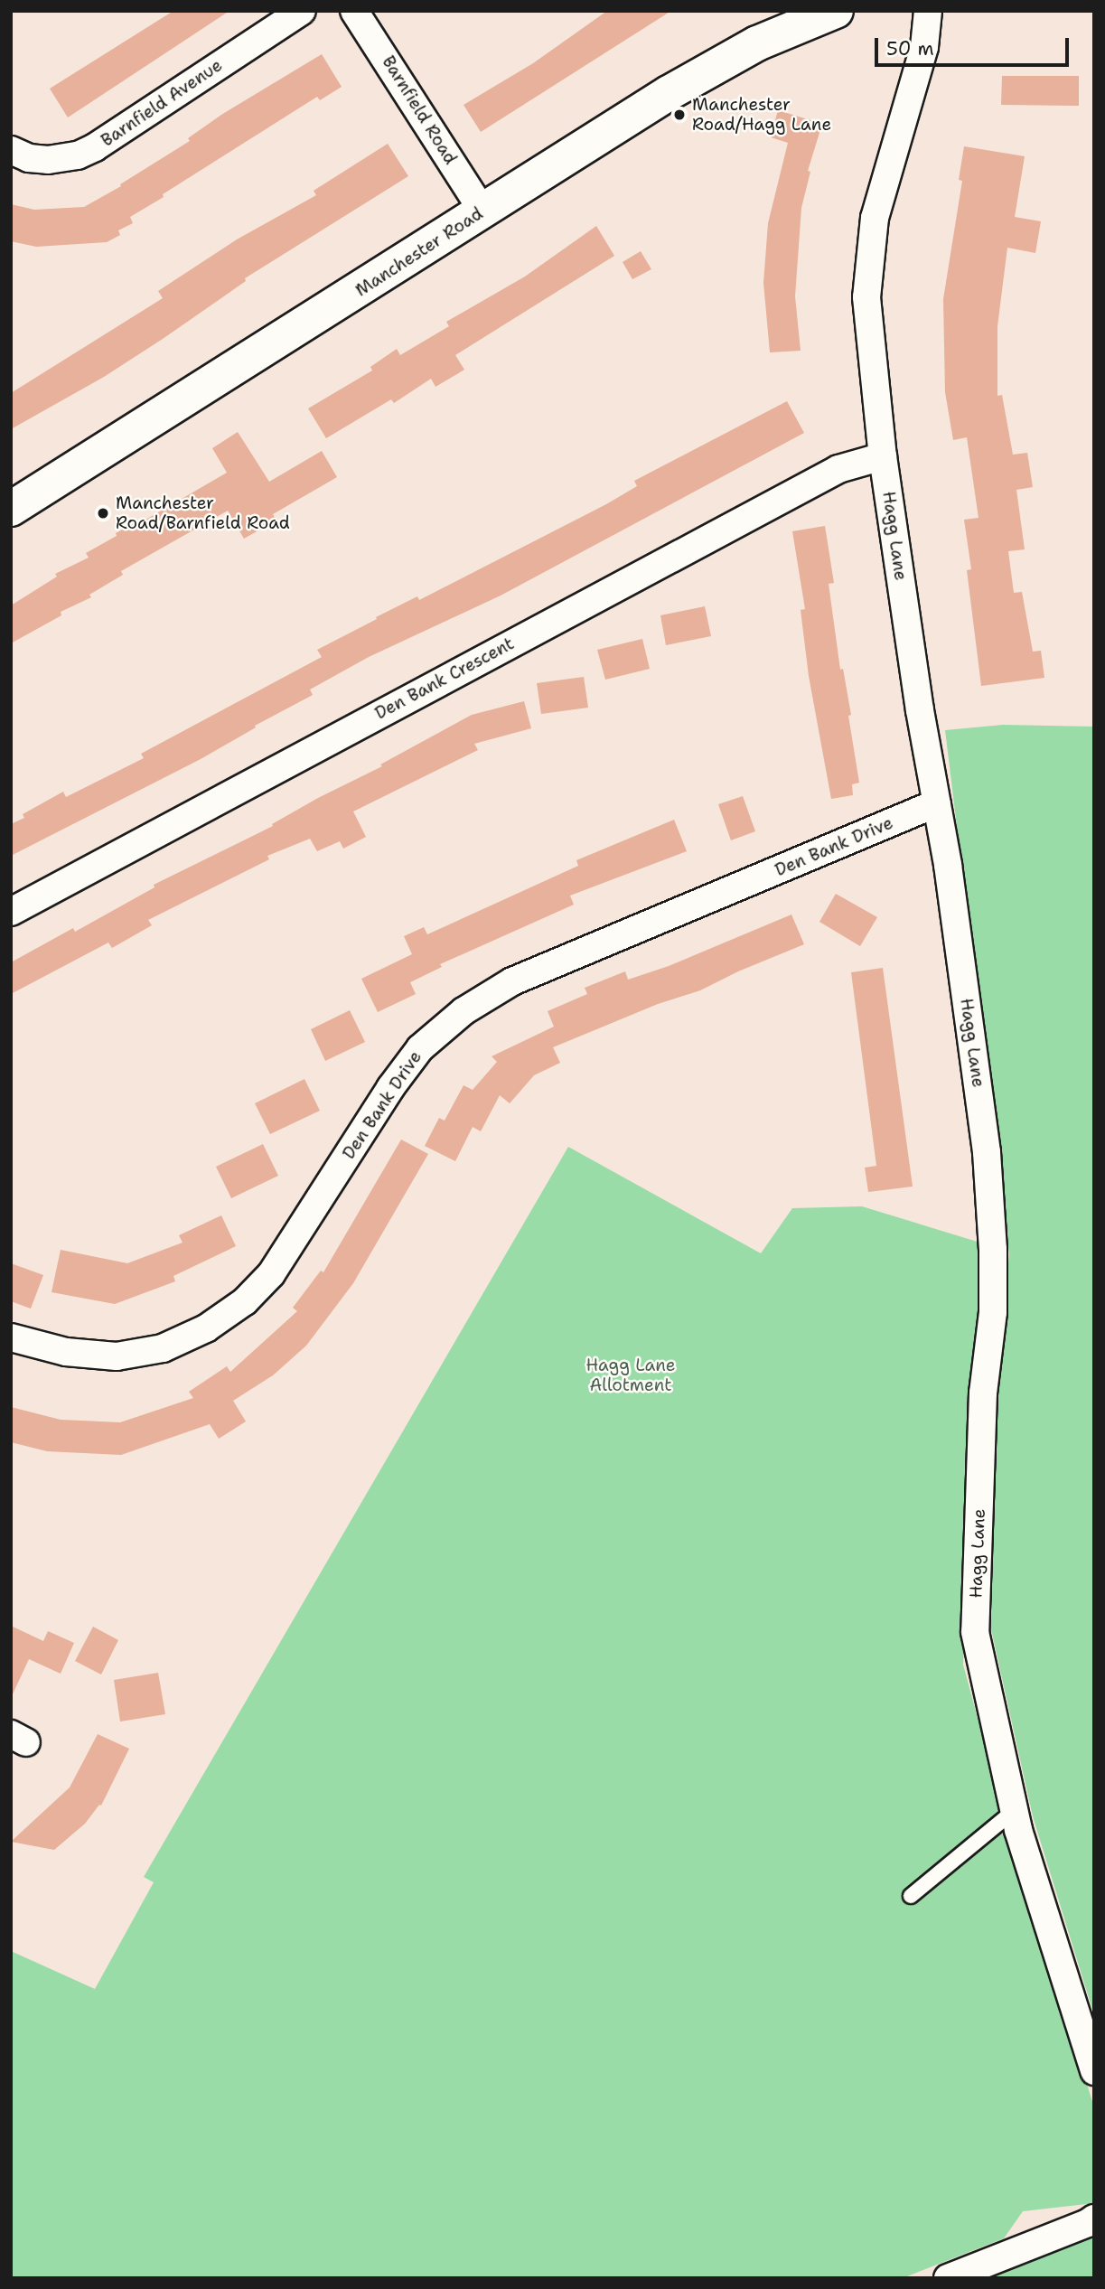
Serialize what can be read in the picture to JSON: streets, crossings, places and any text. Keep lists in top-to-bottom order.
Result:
{
  "streets": {
    "main road": ["Manchester Road"],
    "street": [
      "Barnfield Avenue",
      "Barnfield Road",
      "Hagg Lane",
      "Den Bank Crescent",
      "Den Bank Drive"
    ]
  },
  "crossings": [
    ["Barnfield Road", "Manchester Road"],
    ["Hagg Lane", "Den Bank Crescent"],
    ["Hagg Lane", "Den Bank Drive"]
  ],
  "parks": ["Hagg Lane Allotment"],
  "places": ["Manchester Road/Hagg Lane", "Manchester Road/Barnfield Road"],
  "scale_bar": "50 m"
}
